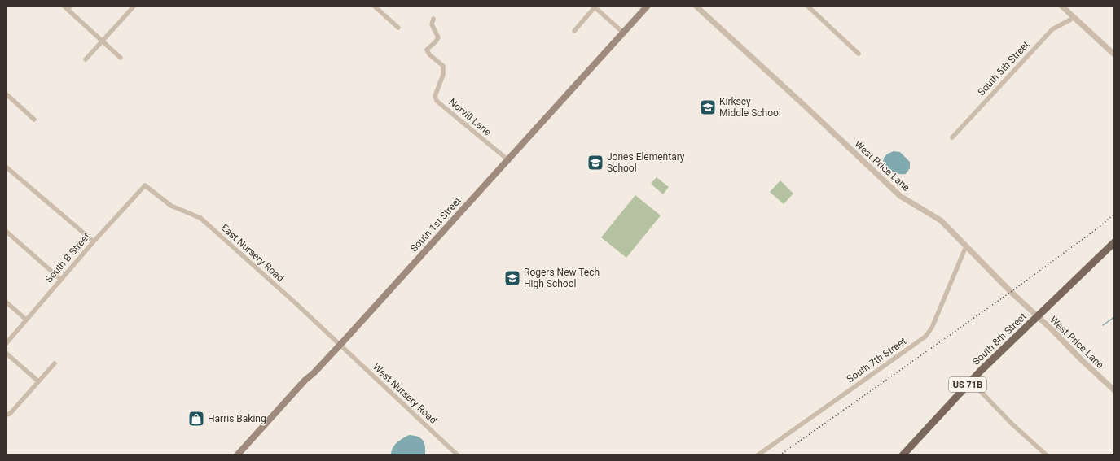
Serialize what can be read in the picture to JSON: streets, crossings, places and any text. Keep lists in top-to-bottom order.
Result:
{
  "streets": {
    "main road": ["South 1st Street", "South 8th Street", "US 71B"],
    "street": [
      "South 5th Street",
      "Norvill Lane",
      "West Price Lane",
      "East Nursery Road",
      "South B Street",
      "South 7th Street",
      "West Nursery Road"
    ]
  },
  "crossings": [
    ["Norvill Lane", "South 1st Street"],
    ["West Price Lane", "South 8th Street"],
    ["West Price Lane", "South 7th Street"],
    ["South 1st Street", "East Nursery Road"],
    ["South 1st Street", "West Nursery Road"],
    ["East Nursery Road", "South B Street"],
    ["East Nursery Road", "West Nursery Road"]
  ],
  "places": {
    "school or university": ["Kirksey Middle School", "Jones Elementary School", "Rogers New Tech High School"],
    "shop": ["Harris Baking"]
  }
}
